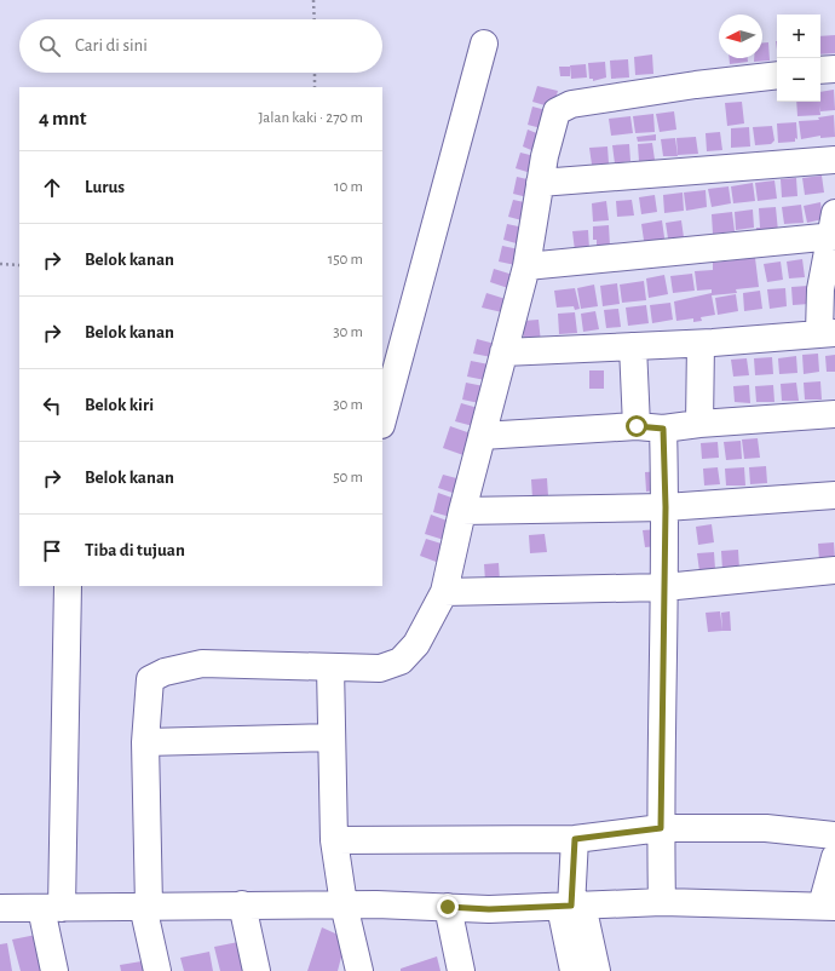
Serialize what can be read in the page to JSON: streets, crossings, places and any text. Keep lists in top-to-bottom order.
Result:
{
  "north": "left",
  "page": {
    "map_buttons": ["+", "−"],
    "search": "Cari di sini",
    "heading": ["4 mnt", "Jalan kaki · 270 m"],
    "list": [
      ["Lurus", "10 m"],
      ["Belok kanan", "150 m"],
      ["Belok kanan", "30 m"],
      ["Belok kiri", "30 m"],
      ["Belok kanan", "50 m"],
      "Tiba di tujuan"
    ]
  }
}
